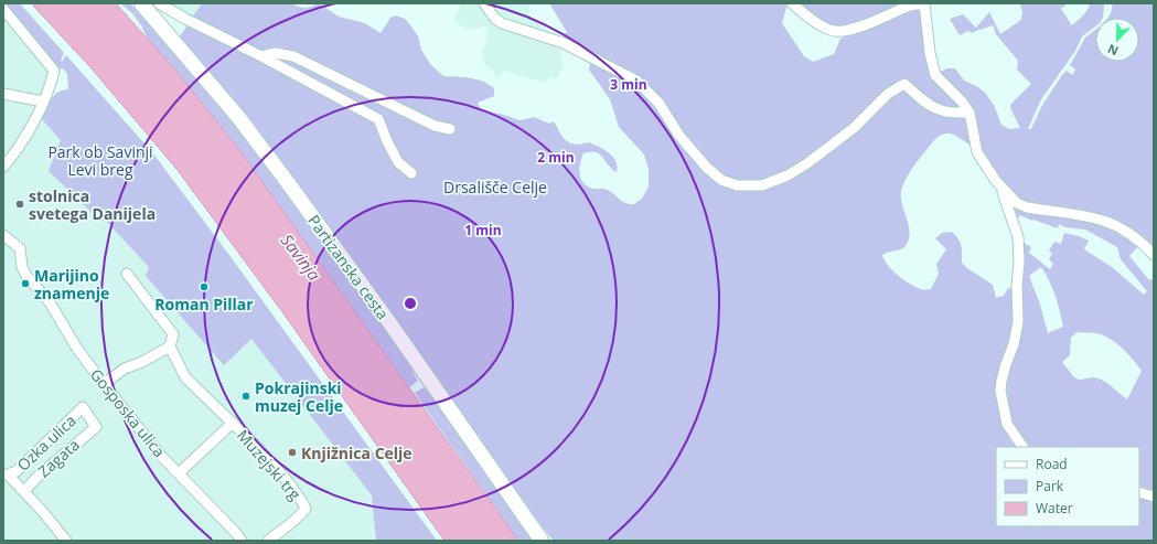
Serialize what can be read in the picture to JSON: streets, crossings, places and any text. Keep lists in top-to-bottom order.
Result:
{
  "streets": {
    "street": [
      "Partizanska cesta",
      "Gosposka ulica",
      "Ozka ulica",
      "Zagata",
      "Muzejski trg"
    ]
  },
  "crossings": [
    ["Ozka ulica", "Zagata"]
  ],
  "water": ["Savinja"],
  "parks": ["Park ob Savinji Levi breg", "Drsališče Celje"],
  "places": [
    "stolnica svetega Danijela",
    "Marijino znamenje",
    "Roman Pillar",
    "Pokrajinski muzej Celje",
    "Knjižnica Celje"
  ],
  "legend": ["Road", "Park", "Water"],
  "north": "bottom left",
  "rings": ["3 min", "2 min", "1 min"]
}
